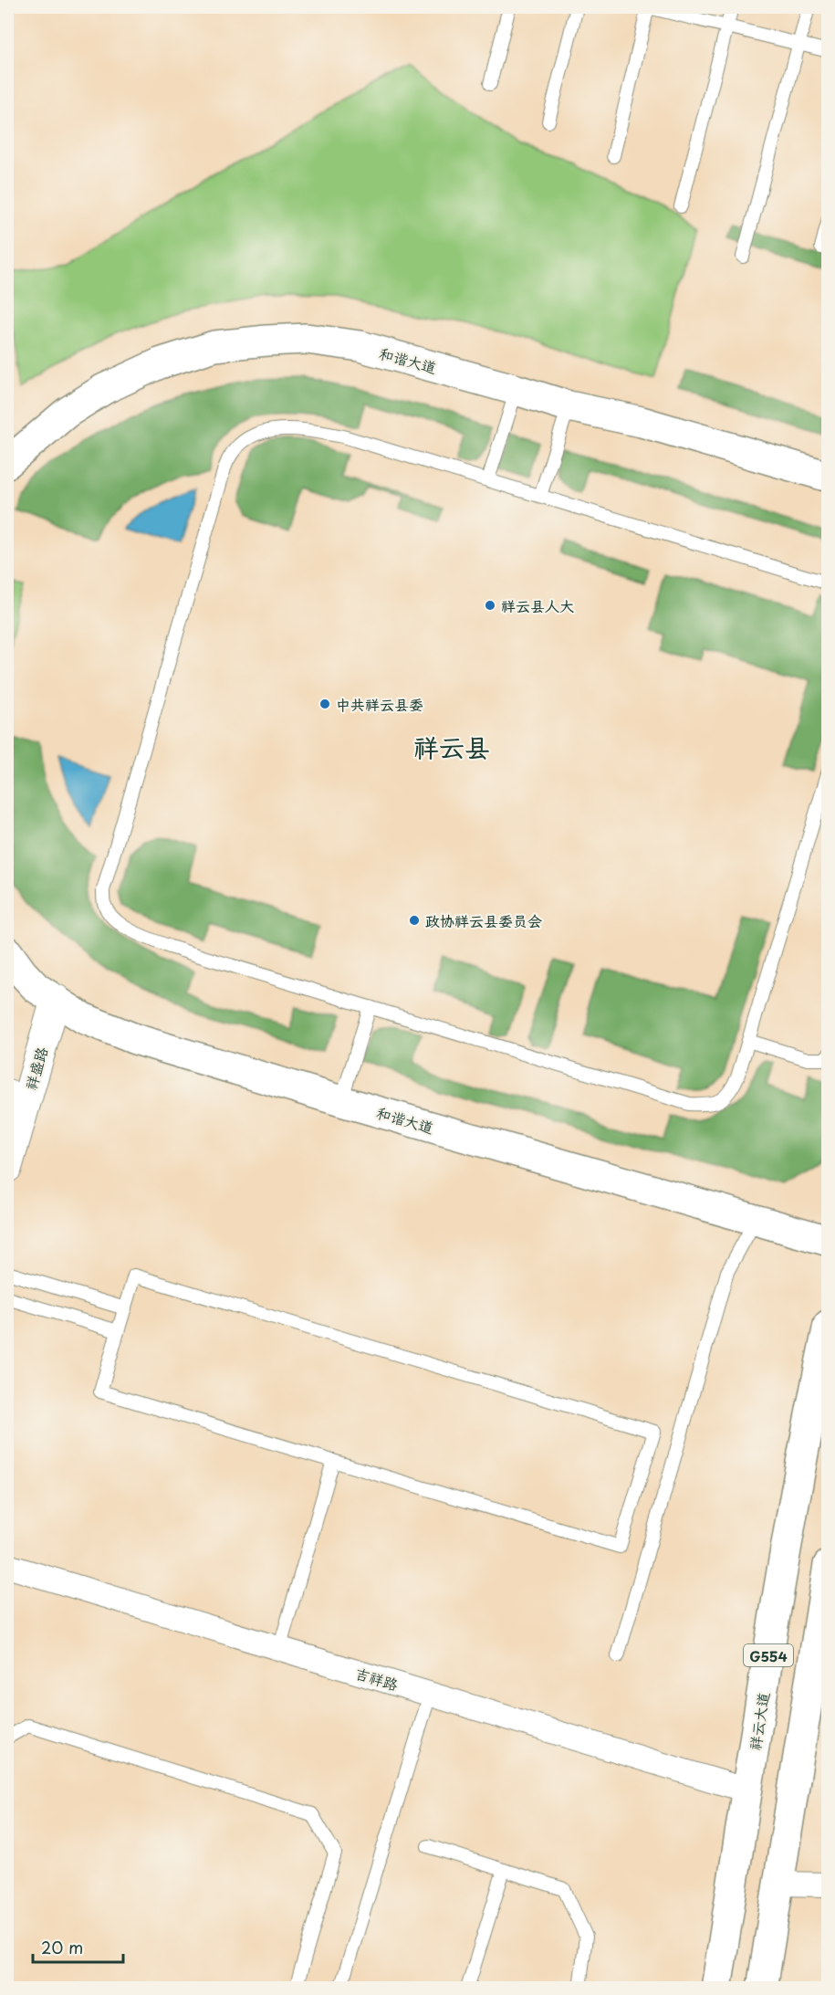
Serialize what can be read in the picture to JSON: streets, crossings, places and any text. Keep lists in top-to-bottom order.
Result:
{
  "streets": {
    "main road": ["和谐大道", "G554", "祥云大道"],
    "street": ["祥盛路", "吉祥路"]
  },
  "crossings": [
    ["和谐大道", "祥盛路"],
    ["吉祥路", "祥云大道"]
  ],
  "districts": ["祥云县"],
  "places": ["祥云县人大", "中共祥云县委", "政协祥云县委员会"],
  "scale_bar": "20 m"
}
